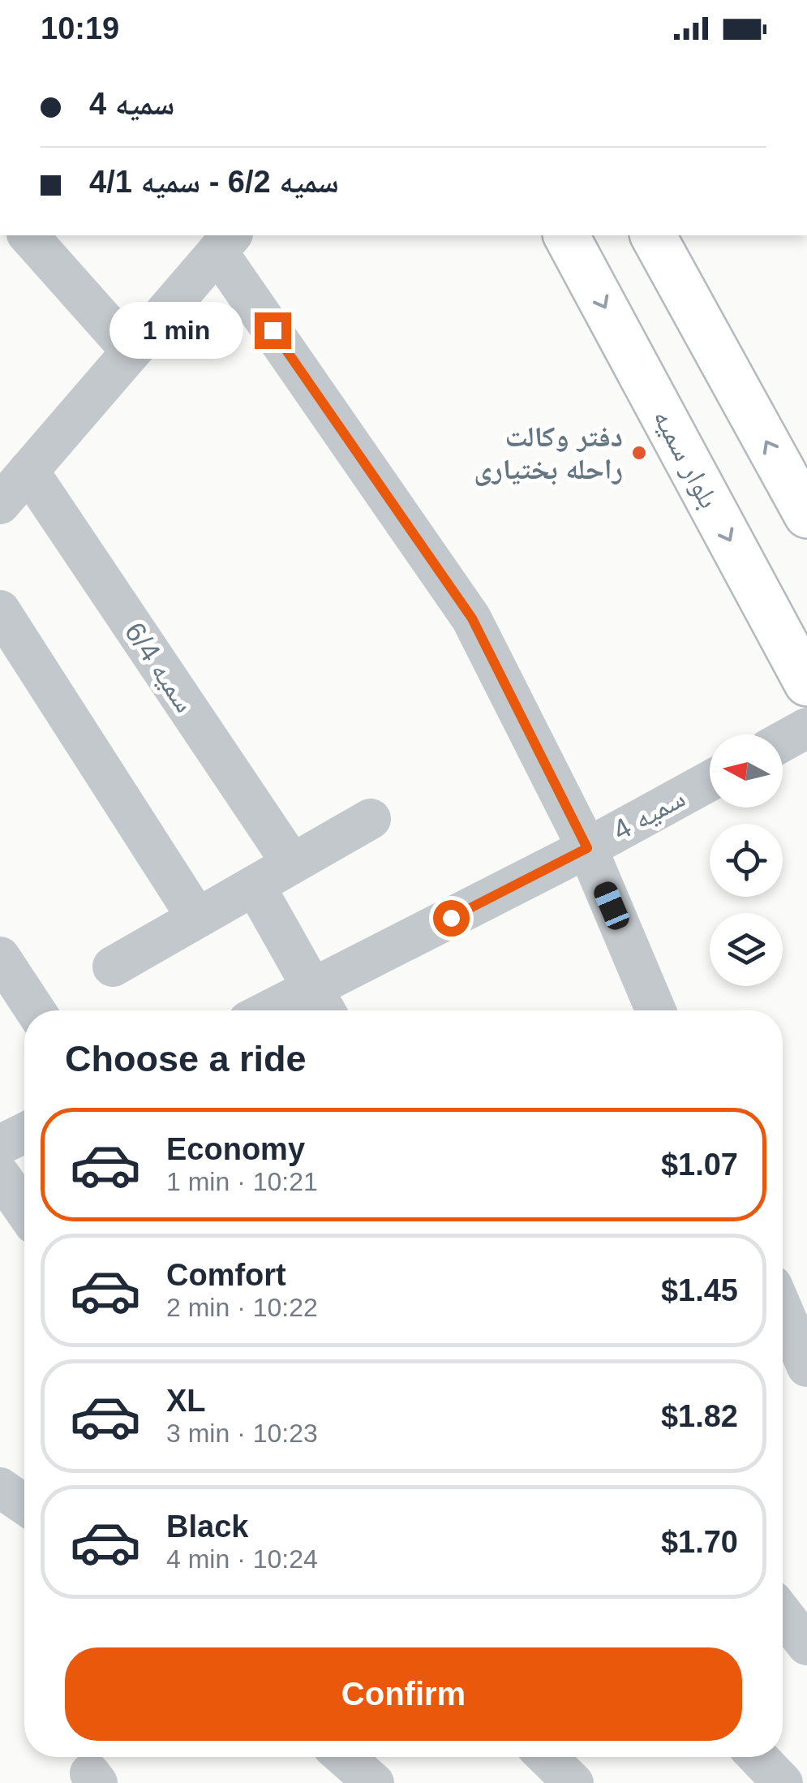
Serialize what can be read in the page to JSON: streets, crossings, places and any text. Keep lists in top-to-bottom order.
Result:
{
  "streets": {
    "main road": ["بلوار سمیه"],
    "street": ["سمیه 6/4", "سمیه 4"]
  },
  "places": ["دفتر وکالت راحله بختیاری"],
  "north": "left",
  "page": {
    "status": "10:19",
    "banner": ["سمیه 4", "سمیه 6/2 - سمیه 4/1"],
    "bubble": "1 min",
    "heading": "Choose a ride",
    "list": [
      {
        "name": "Economy",
        "note": "1 min · 10:21",
        "value": "$1.07"
      },
      {
        "name": "Comfort",
        "note": "2 min · 10:22",
        "value": "$1.45"
      },
      {
        "name": "XL",
        "note": "3 min · 10:23",
        "value": "$1.82"
      },
      {
        "name": "Black",
        "note": "4 min · 10:24",
        "value": "$1.70"
      }
    ],
    "buttons": "Confirm"
  }
}
